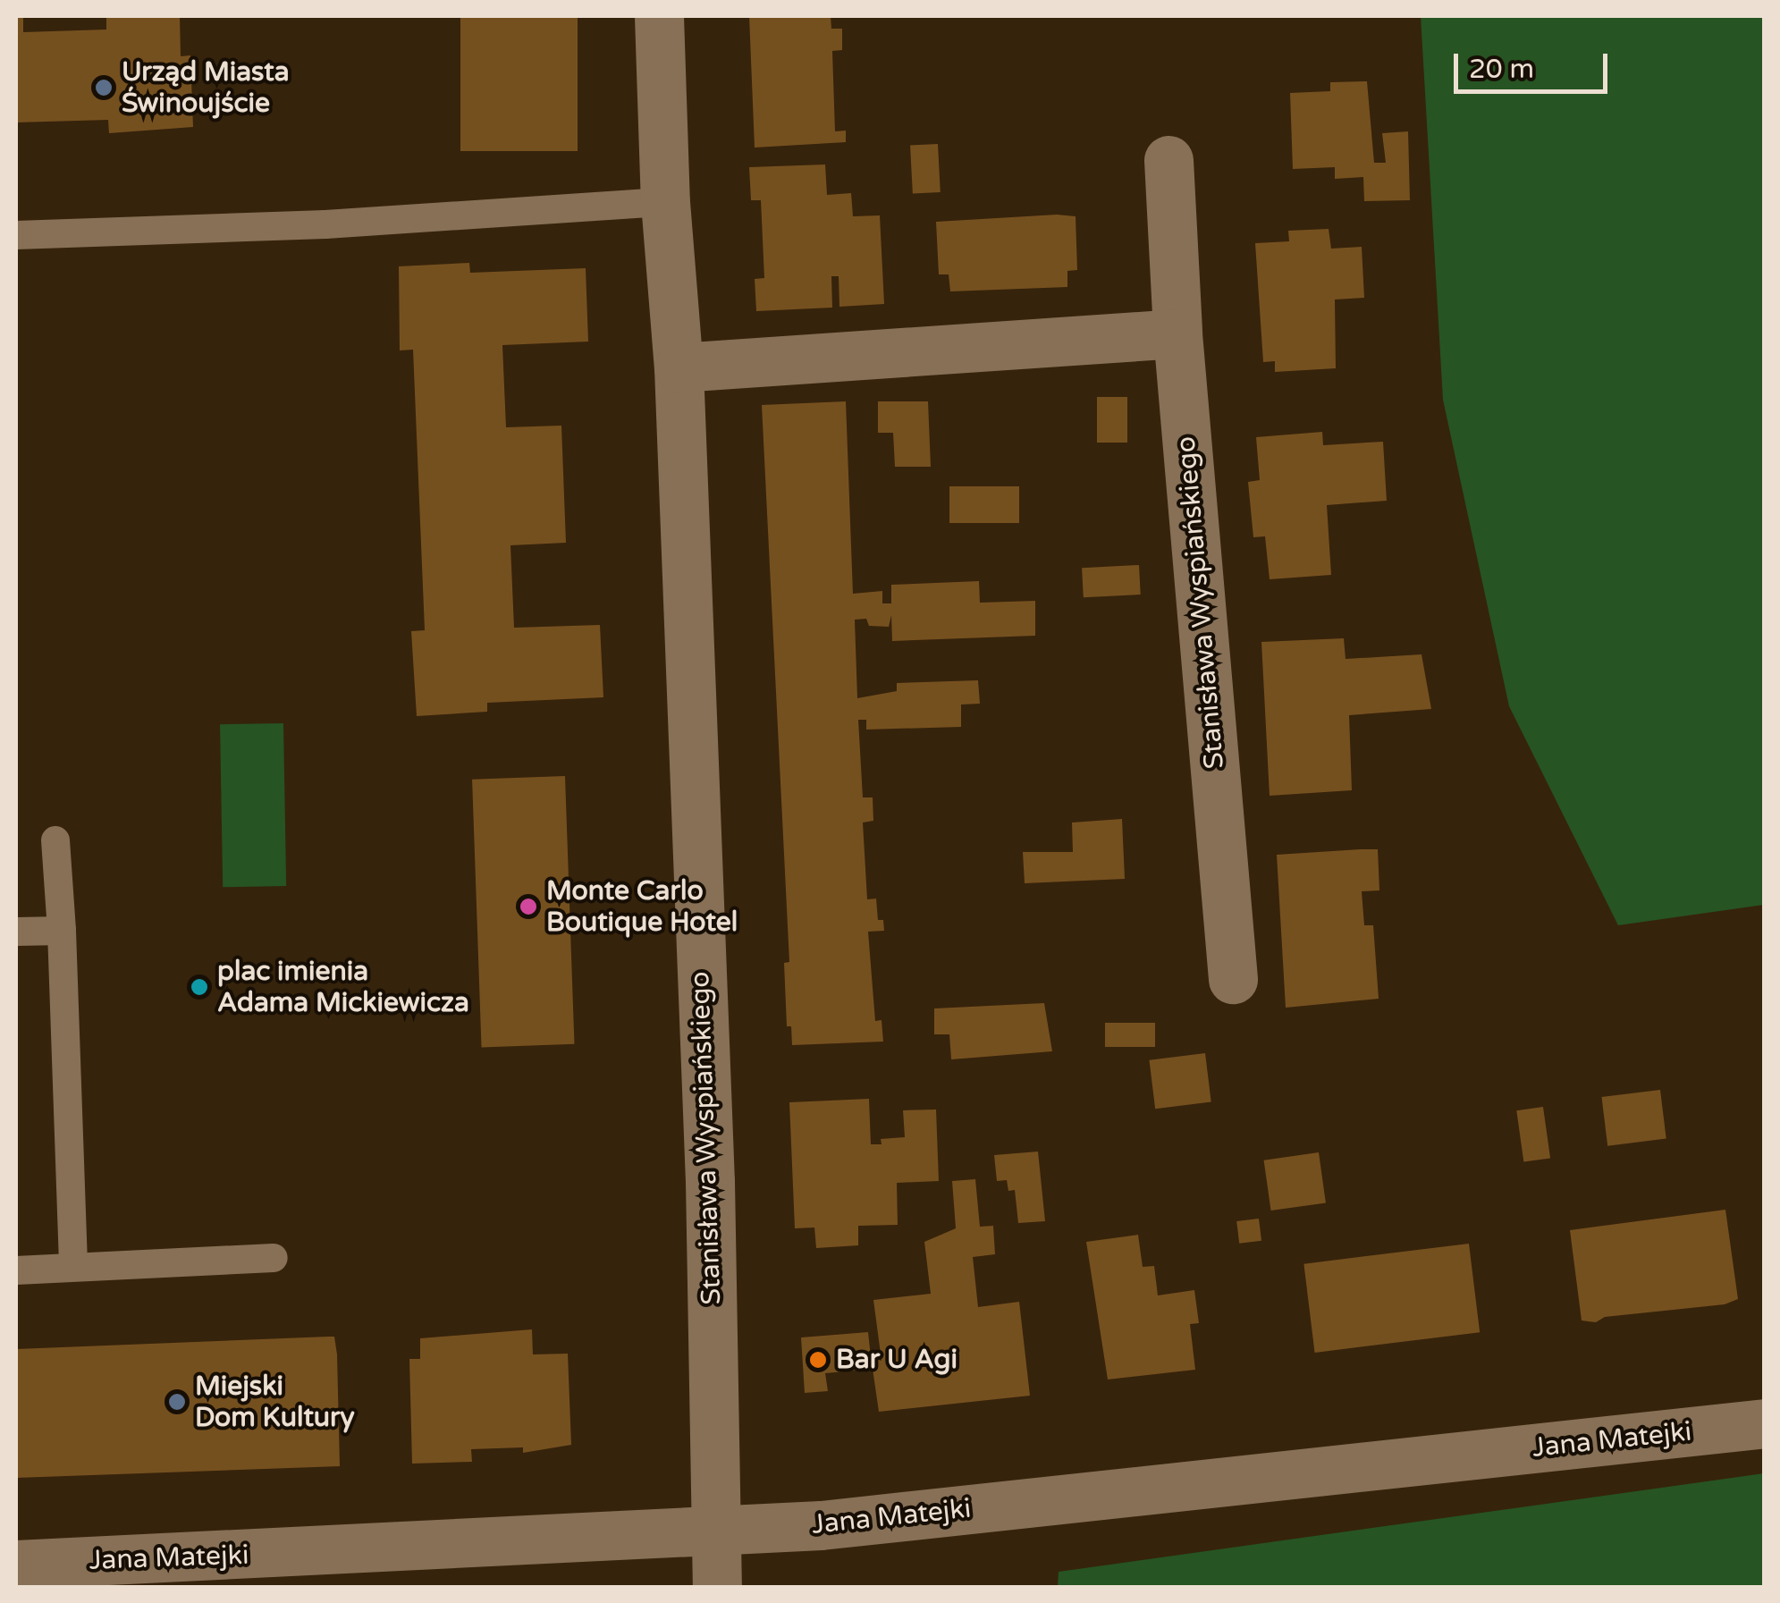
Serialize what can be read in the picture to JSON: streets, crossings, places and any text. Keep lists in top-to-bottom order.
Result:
{
  "streets": {
    "street": ["Stanisława Wyspiańskiego", "Jana Matejki"]
  },
  "crossings": [
    ["Stanisława Wyspiańskiego", "Jana Matejki"]
  ],
  "places": [
    "Urząd Miasta Świnoujście",
    "Monte Carlo Boutique Hotel",
    "plac imienia Adama Mickiewicza",
    "Bar U Agi",
    "Miejski Dom Kultury"
  ],
  "scale_bar": "20 m"
}
